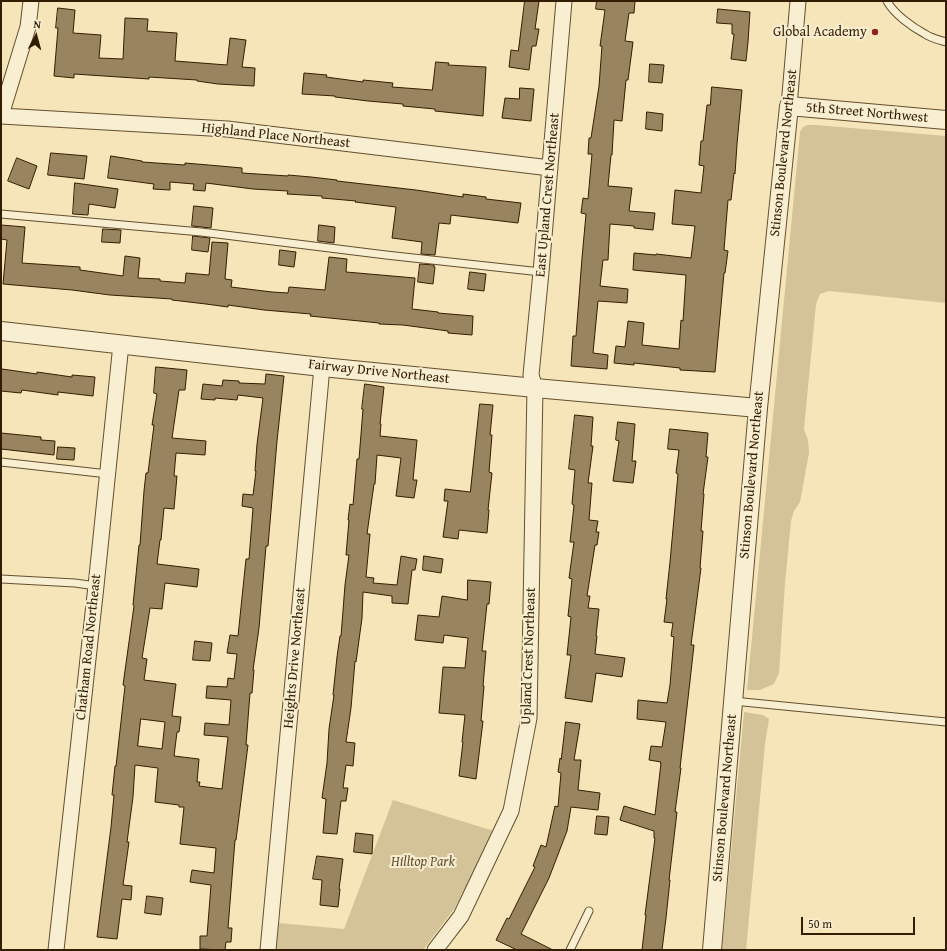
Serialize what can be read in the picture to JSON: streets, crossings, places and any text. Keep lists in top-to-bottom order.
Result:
{
  "streets": {
    "street": [
      "5th Street Northwest",
      "Highland Place Northeast",
      "Stinson Boulevard Northeast",
      "East Upland Crest Northeast",
      "Fairway Drive Northeast",
      "Chatham Road Northeast",
      "Upland Crest Northeast",
      "Heights Drive Northeast"
    ]
  },
  "crossings": [
    ["5th Street Northwest", "Stinson Boulevard Northeast"],
    ["Highland Place Northeast", "East Upland Crest Northeast"],
    ["Stinson Boulevard Northeast", "Fairway Drive Northeast"],
    ["East Upland Crest Northeast", "Fairway Drive Northeast"],
    ["East Upland Crest Northeast", "Upland Crest Northeast"],
    ["Fairway Drive Northeast", "Chatham Road Northeast"],
    ["Fairway Drive Northeast", "Upland Crest Northeast"],
    ["Fairway Drive Northeast", "Heights Drive Northeast"]
  ],
  "parks": ["Hilltop Park"],
  "places": ["Global Academy"],
  "scale_bar": "50 m",
  "north": "top"
}
